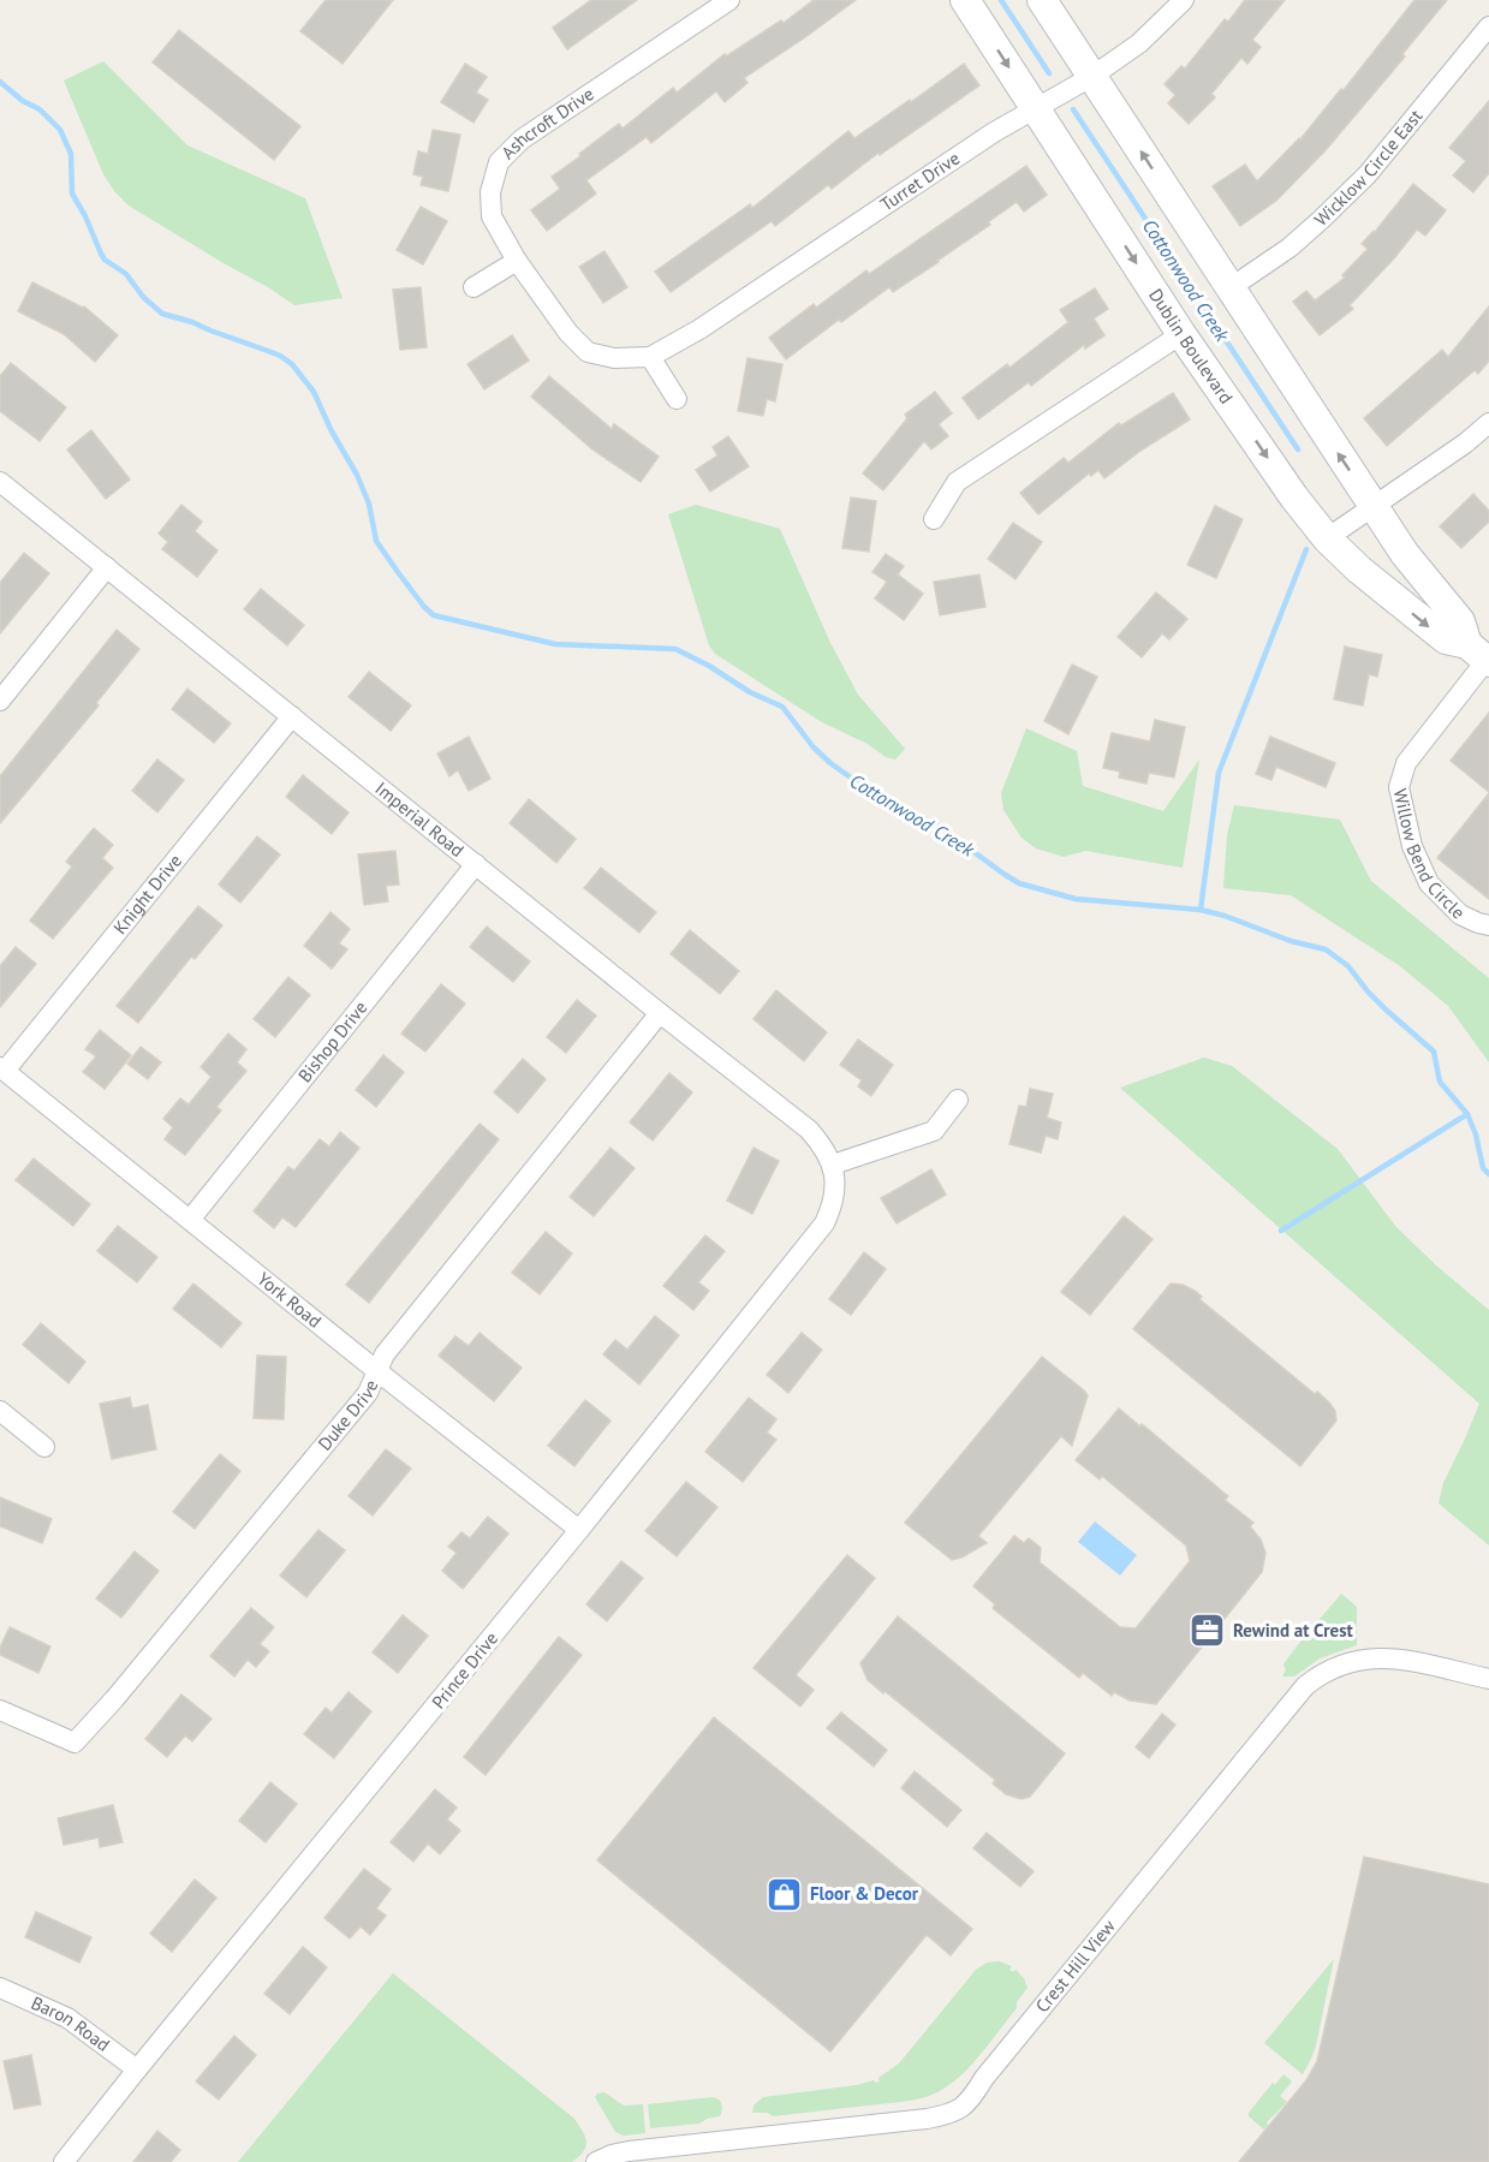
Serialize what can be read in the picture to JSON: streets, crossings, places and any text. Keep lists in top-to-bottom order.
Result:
{
  "streets": {
    "main road": ["Dublin Boulevard"],
    "street": [
      "Ashcroft Drive",
      "Wicklow Circle East",
      "Turret Drive",
      "Imperial Road",
      "Willow Bend Circle",
      "Knight Drive",
      "Bishop Drive",
      "York Road",
      "Duke Drive",
      "Prince Drive",
      "Crest Hill View",
      "Baron Road"
    ]
  },
  "crossings": [
    ["Ashcroft Drive", "Turret Drive"],
    ["Turret Drive", "Dublin Boulevard"],
    ["Dublin Boulevard", "Willow Bend Circle"],
    ["Imperial Road", "Knight Drive"],
    ["Imperial Road", "Bishop Drive"],
    ["Imperial Road", "Duke Drive"],
    ["Imperial Road", "Prince Drive"],
    ["Knight Drive", "York Road"],
    ["Bishop Drive", "York Road"],
    ["York Road", "Duke Drive"],
    ["York Road", "Prince Drive"],
    ["Prince Drive", "Baron Road"]
  ],
  "water": ["Cottonwood Creek"],
  "places": {
    "office": ["Rewind at Crest"],
    "shop": ["Floor & Decor"]
  }
}
